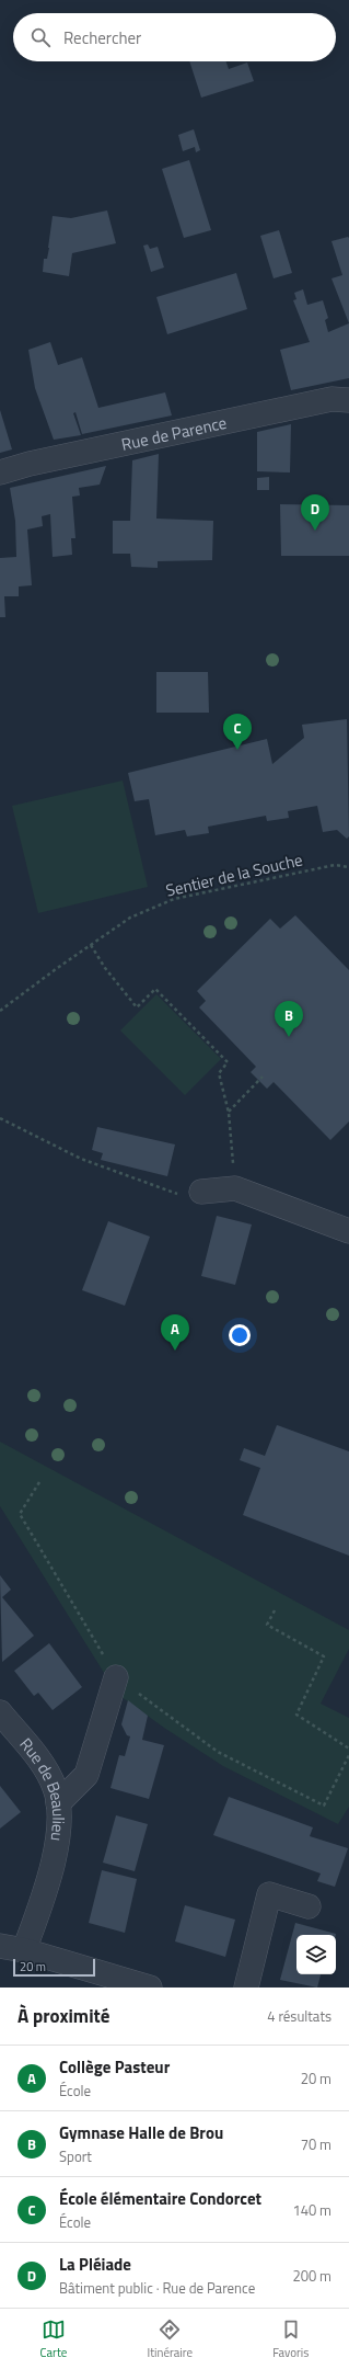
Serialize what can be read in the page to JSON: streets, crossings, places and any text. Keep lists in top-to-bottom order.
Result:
{
  "streets": {
    "street": ["Rue de Parence", "Rue de Beaulieu"],
    "path": ["Sentier de la Souche"]
  },
  "scale_bar": "20 m",
  "page": {
    "search": "Rechercher",
    "pins": [
      "D",
      "C",
      "B",
      "A"
    ],
    "scale": "20 m",
    "heading": ["À proximité", "4 résultats"],
    "list": [
      {
        "mark": "A",
        "name": "Collège Pasteur",
        "note": "École",
        "value": "20 m"
      },
      {
        "mark": "B",
        "name": "Gymnase Halle de Brou",
        "note": "Sport",
        "value": "70 m"
      },
      {
        "mark": "C",
        "name": "École élémentaire Condorcet",
        "note": "École",
        "value": "140 m"
      },
      {
        "mark": "D",
        "name": "La Pléiade",
        "note": "Bâtiment public · Rue de Parence",
        "value": "200 m"
      }
    ],
    "nav": ["Carte", "Itinéraire", "Favoris"]
  }
}
